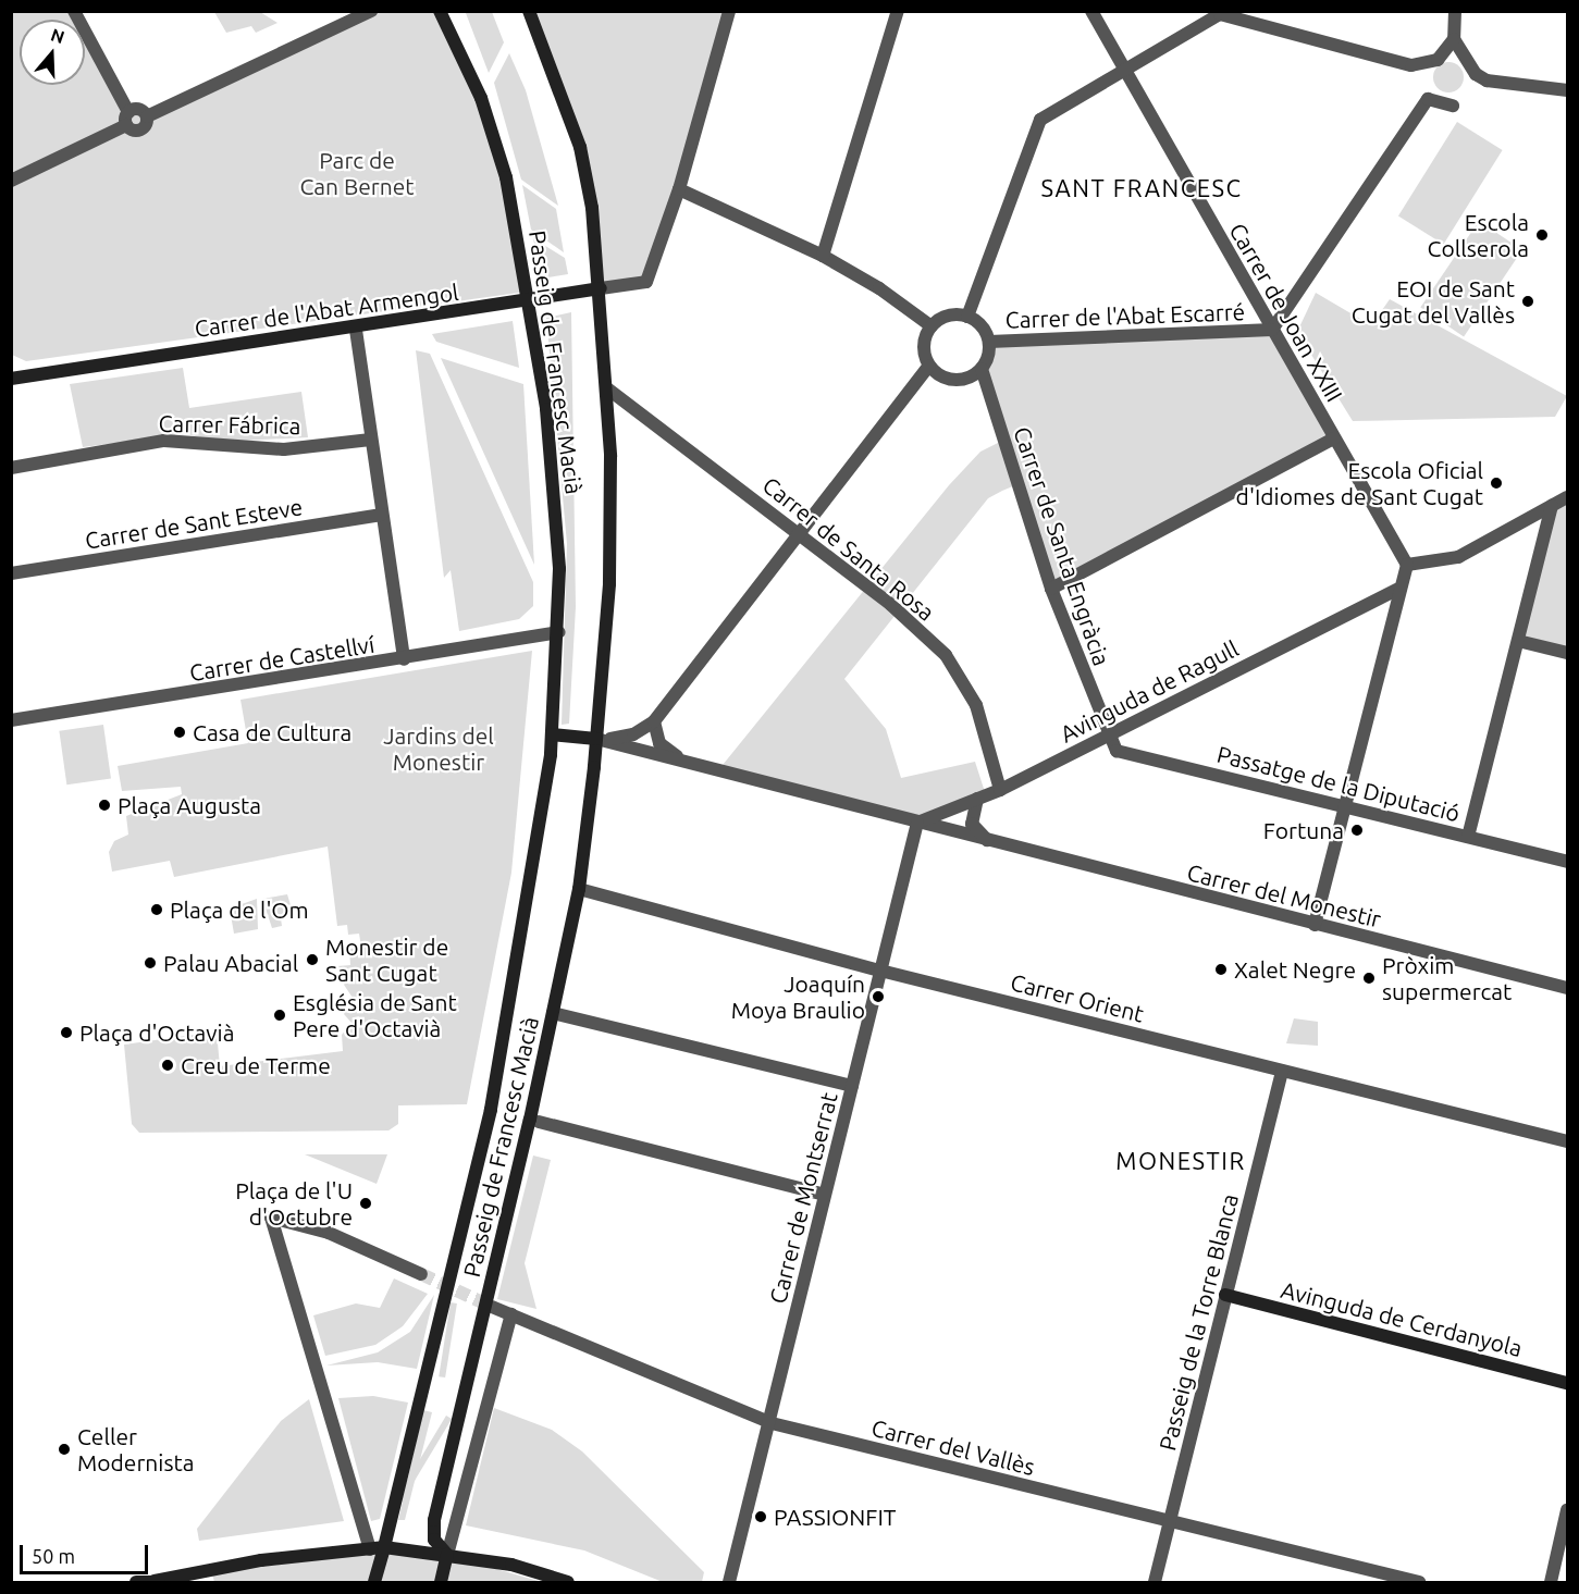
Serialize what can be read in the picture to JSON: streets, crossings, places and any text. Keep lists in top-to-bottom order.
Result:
{
  "streets": {
    "street": [
      "Carrer de l'Abat Armengol",
      "Carrer de Joan XXIII",
      "Carrer de l'Abat Escarré",
      "Passeig de Francesc Macià",
      "Carrer Fábrica",
      "Carrer de Sant Esteve",
      "Carrer de Santa Engràcia",
      "Carrer de Santa Rosa",
      "Carrer de Castellví",
      "Avinguda de Ragull",
      "Passatge de la Diputació",
      "Carrer del Monestir",
      "Carrer Orient",
      "Carrer de Montserrat",
      "Avinguda de Cerdanyola",
      "Passeig de la Torre Blanca",
      "Carrer del Vallès"
    ]
  },
  "crossings": [
    ["Carrer de l'Abat Armengol", "Passeig de Francesc Macià"],
    ["Carrer de Joan XXIII", "Carrer de l'Abat Escarré"],
    ["Carrer de l'Abat Escarré", "Carrer de Santa Engràcia"],
    ["Passeig de Francesc Macià", "Carrer de Santa Rosa"],
    ["Passeig de Francesc Macià", "Carrer de Castellví"],
    ["Passeig de Francesc Macià", "Carrer del Monestir"],
    ["Passeig de Francesc Macià", "Carrer Orient"],
    ["Carrer de Santa Engràcia", "Avinguda de Ragull"],
    ["Carrer de Santa Engràcia", "Passatge de la Diputació"],
    ["Carrer de Santa Rosa", "Avinguda de Ragull"],
    ["Avinguda de Ragull", "Passatge de la Diputació"],
    ["Avinguda de Ragull", "Carrer del Monestir"],
    ["Avinguda de Ragull", "Carrer de Montserrat"],
    ["Carrer del Monestir", "Carrer de Montserrat"],
    ["Carrer Orient", "Carrer de Montserrat"],
    ["Carrer Orient", "Passeig de la Torre Blanca"],
    ["Carrer de Montserrat", "Carrer del Vallès"],
    ["Avinguda de Cerdanyola", "Passeig de la Torre Blanca"],
    ["Passeig de la Torre Blanca", "Carrer del Vallès"]
  ],
  "districts": ["SANT FRANCESC", "MONESTIR"],
  "parks": ["Parc de Can Bernet", "Jardins del Monestir"],
  "places": [
    "Escola Collserola",
    "EOI de Sant Cugat del Vallès",
    "Escola Oficial d'Idiomes de Sant Cugat",
    "Casa de Cultura",
    "Plaça Augusta",
    "Fortuna",
    "Plaça de l'Om",
    "Monestir de Sant Cugat",
    "Palau Abacial",
    "Xalet Negre",
    "Pròxim supermercat",
    "Joaquín Moya Braulio",
    "Església de Sant Pere d'Octavià",
    "Plaça d'Octavià",
    "Creu de Terme",
    "Plaça de l'U d'Octubre",
    "Celler Modernista",
    "PASSIONFIT"
  ],
  "scale_bar": "50 m",
  "north": "top"
}
